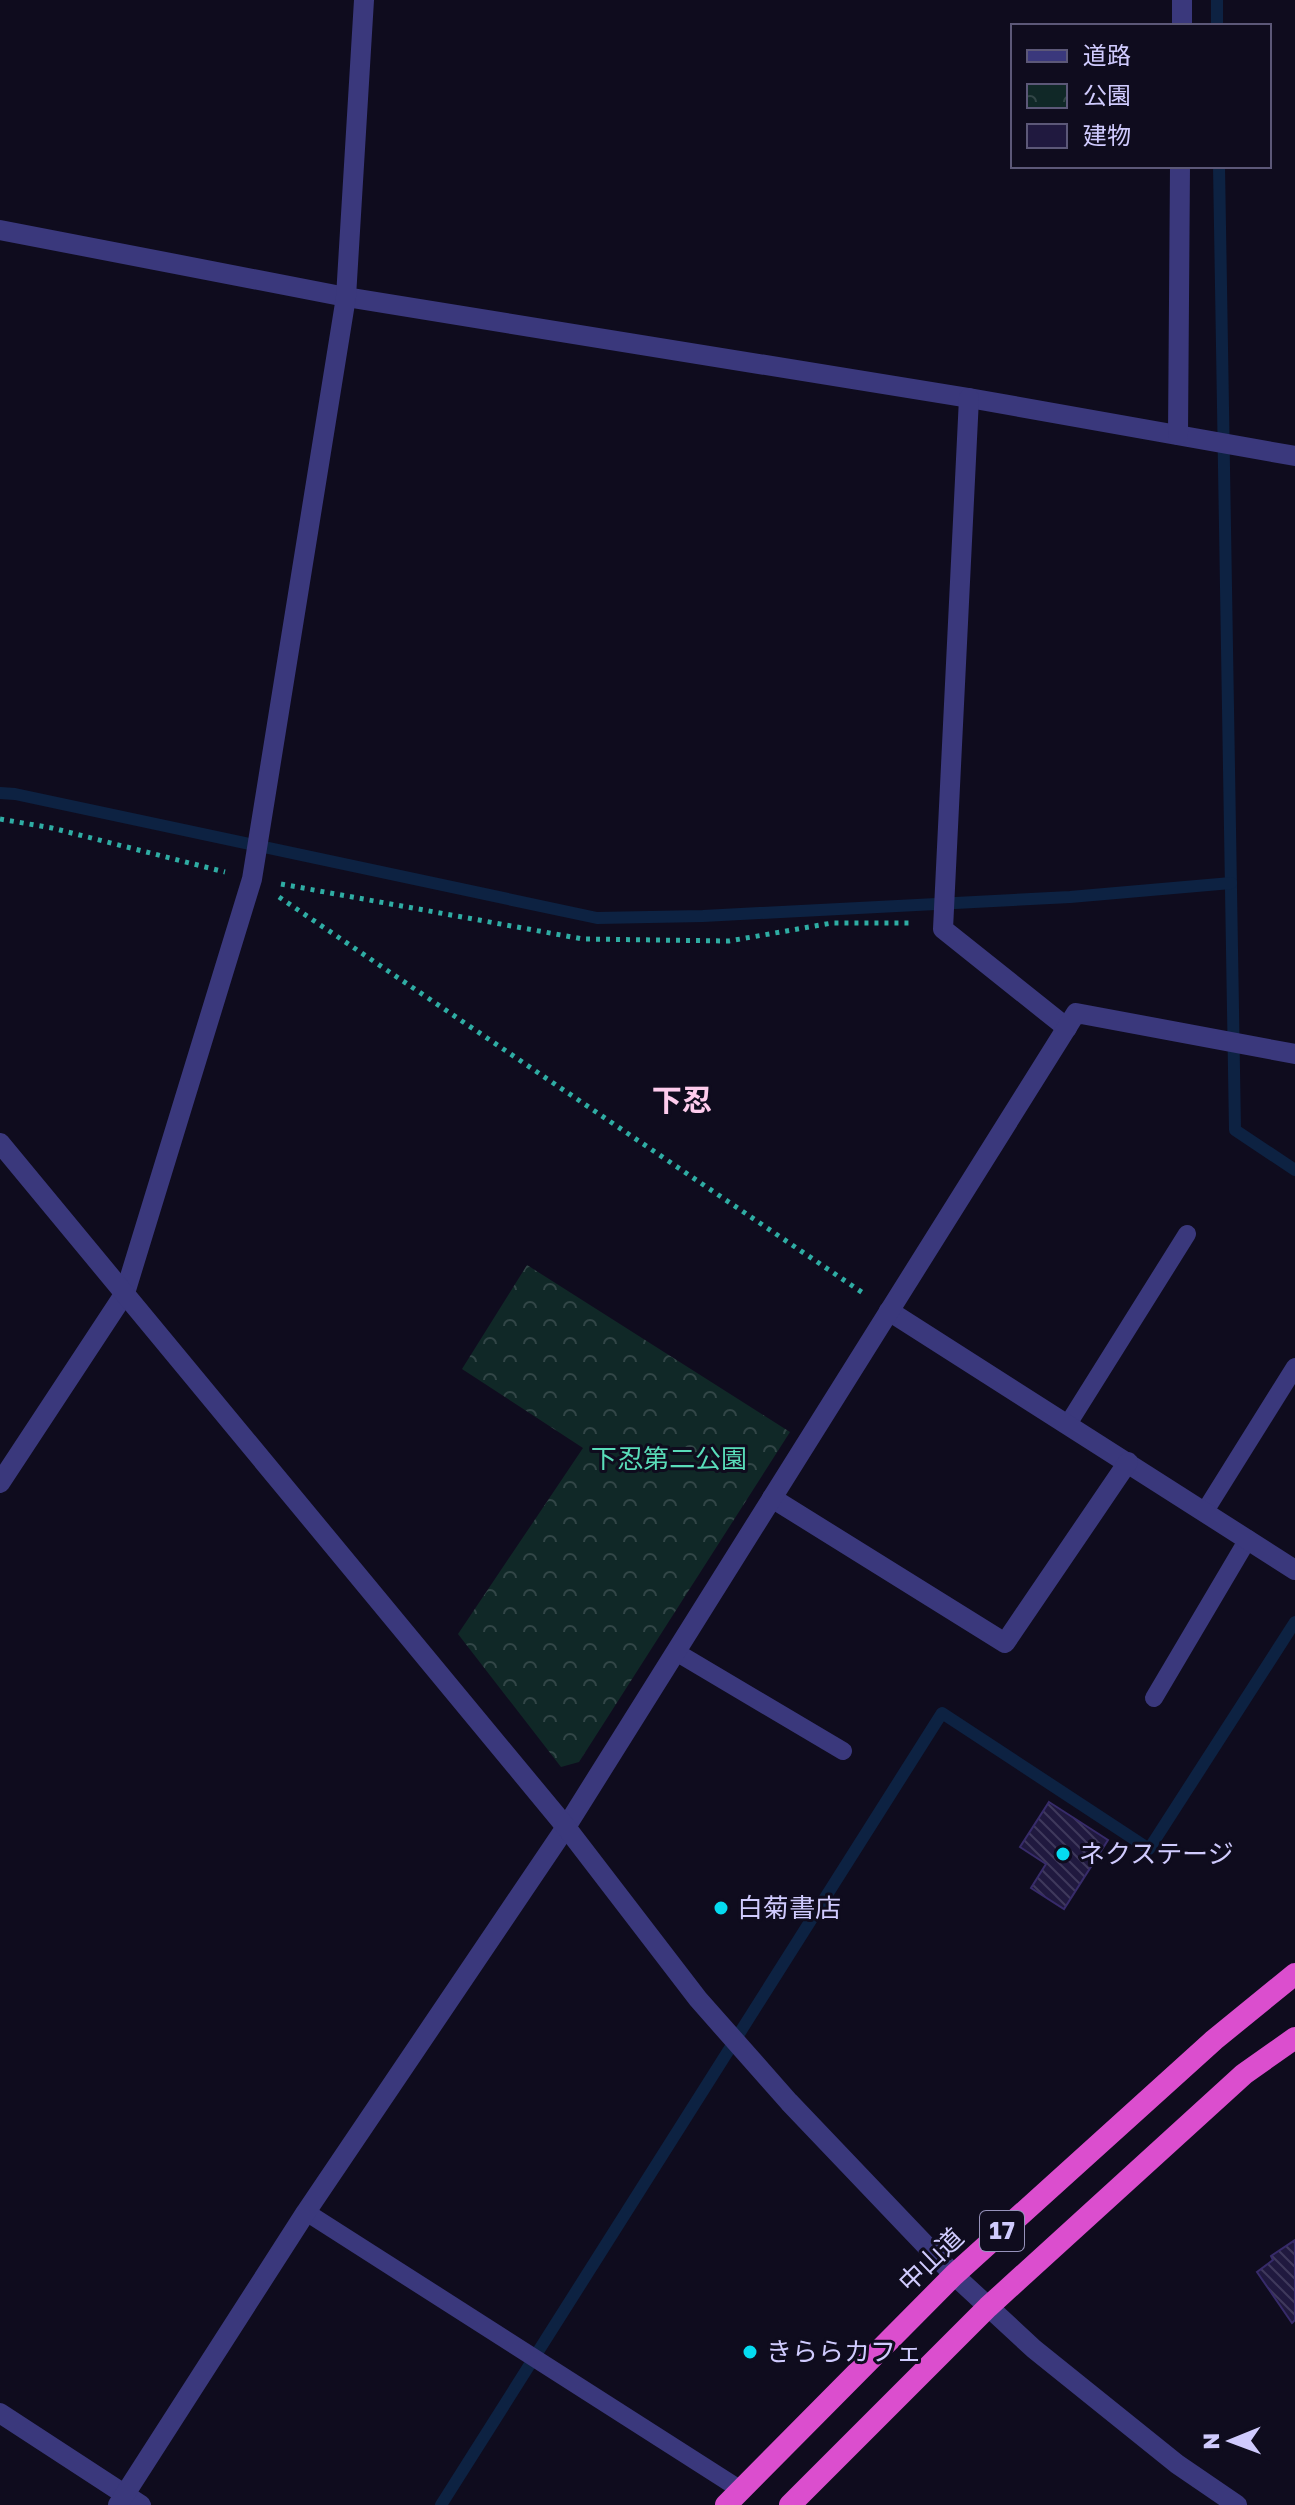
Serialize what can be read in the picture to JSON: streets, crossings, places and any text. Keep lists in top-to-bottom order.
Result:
{
  "streets": {
    "highway": ["17", "中山道"]
  },
  "districts": ["下忍"],
  "parks": ["下忍第二公園"],
  "places": ["ネクステージ", "白菊書店", "きららカフェ"],
  "legend": ["道路", "公園", "建物"],
  "north": "left"
}
